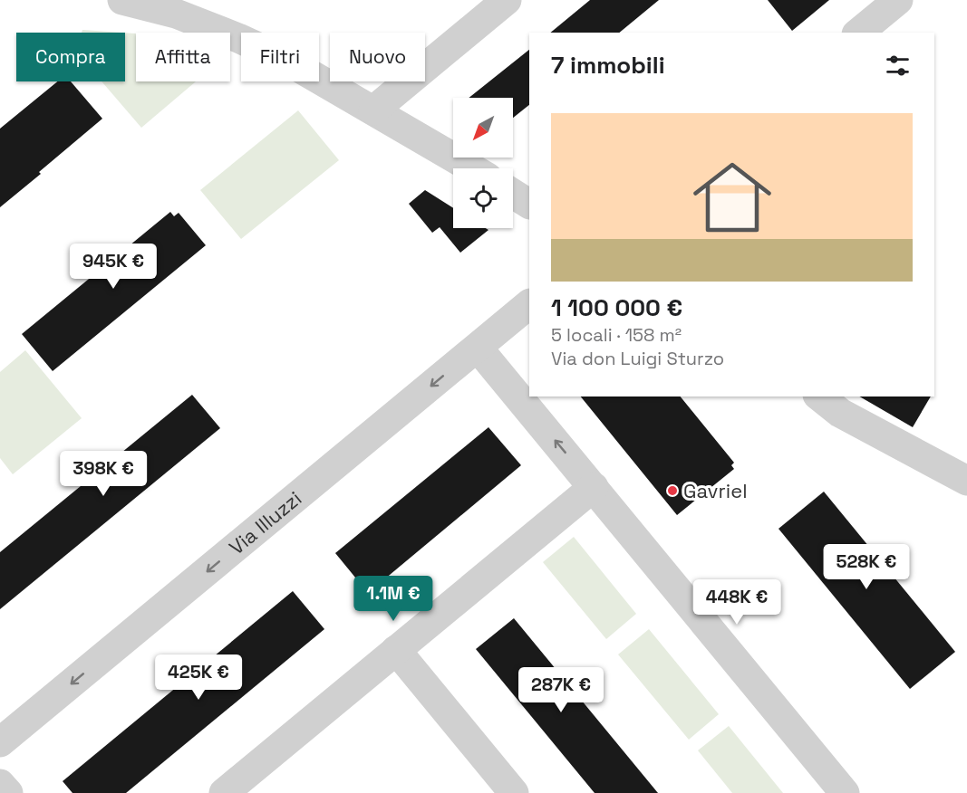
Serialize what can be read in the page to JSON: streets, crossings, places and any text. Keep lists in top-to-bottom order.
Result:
{
  "streets": {
    "street": ["Via Illuzzi"]
  },
  "places": ["Gavriel"],
  "north": "bottom left",
  "page": {
    "chip": [
      "Compra",
      "Affitta",
      "Filtri",
      "Nuovo"
    ],
    "heading": "7 immobili",
    "list": [
      {
        "name": "1 100 000 €",
        "note": "5 locali · 158 m² · Via don Luigi Sturzo"
      }
    ],
    "price": [
      "945K €",
      "398K €",
      "528K €",
      "1.1M €",
      "448K €",
      "425K €",
      "287K €"
    ]
  }
}
